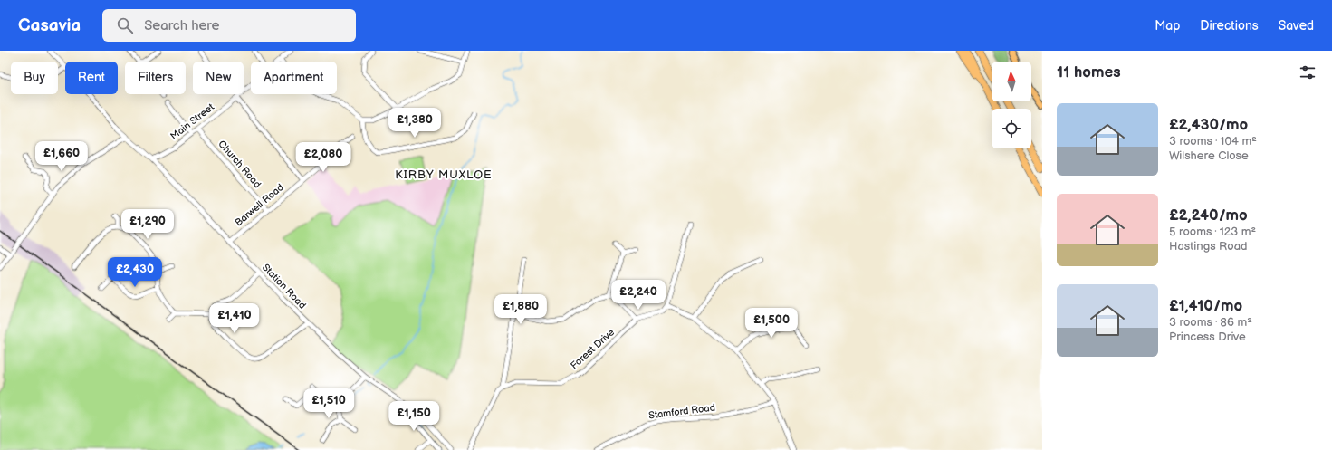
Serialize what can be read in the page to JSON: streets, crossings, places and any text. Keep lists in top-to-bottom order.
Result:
{
  "streets": {
    "street": [
      "Main Street",
      "Church Road",
      "Barwell Road",
      "Station Road",
      "Forest Drive",
      "Stamford Road"
    ]
  },
  "crossings": [
    ["Main Street", "Church Road"],
    ["Main Street", "Station Road"],
    ["Church Road", "Barwell Road"],
    ["Barwell Road", "Station Road"]
  ],
  "districts": ["KIRBY MUXLOE"],
  "north": "top",
  "page": {
    "header": "Casavia",
    "search": "Search here",
    "nav": ["Map", "Directions", "Saved"],
    "heading": "11 homes",
    "chip": [
      "Buy",
      "Rent",
      "Filters",
      "New",
      "Apartment"
    ],
    "list": [
      {
        "name": "£2,430/mo",
        "note": "3 rooms · 104 m² · Wilshere Close"
      },
      {
        "name": "£2,240/mo",
        "note": "5 rooms · 123 m² · Hastings Road"
      },
      {
        "name": "£1,410/mo",
        "note": "3 rooms · 86 m² · Princess Drive"
      }
    ],
    "price": [
      "£1,380",
      "£1,660",
      "£2,080",
      "£1,290",
      "£2,430",
      "£2,240",
      "£1,880",
      "£1,410",
      "£1,500",
      "£1,510",
      "£1,150"
    ]
  }
}
